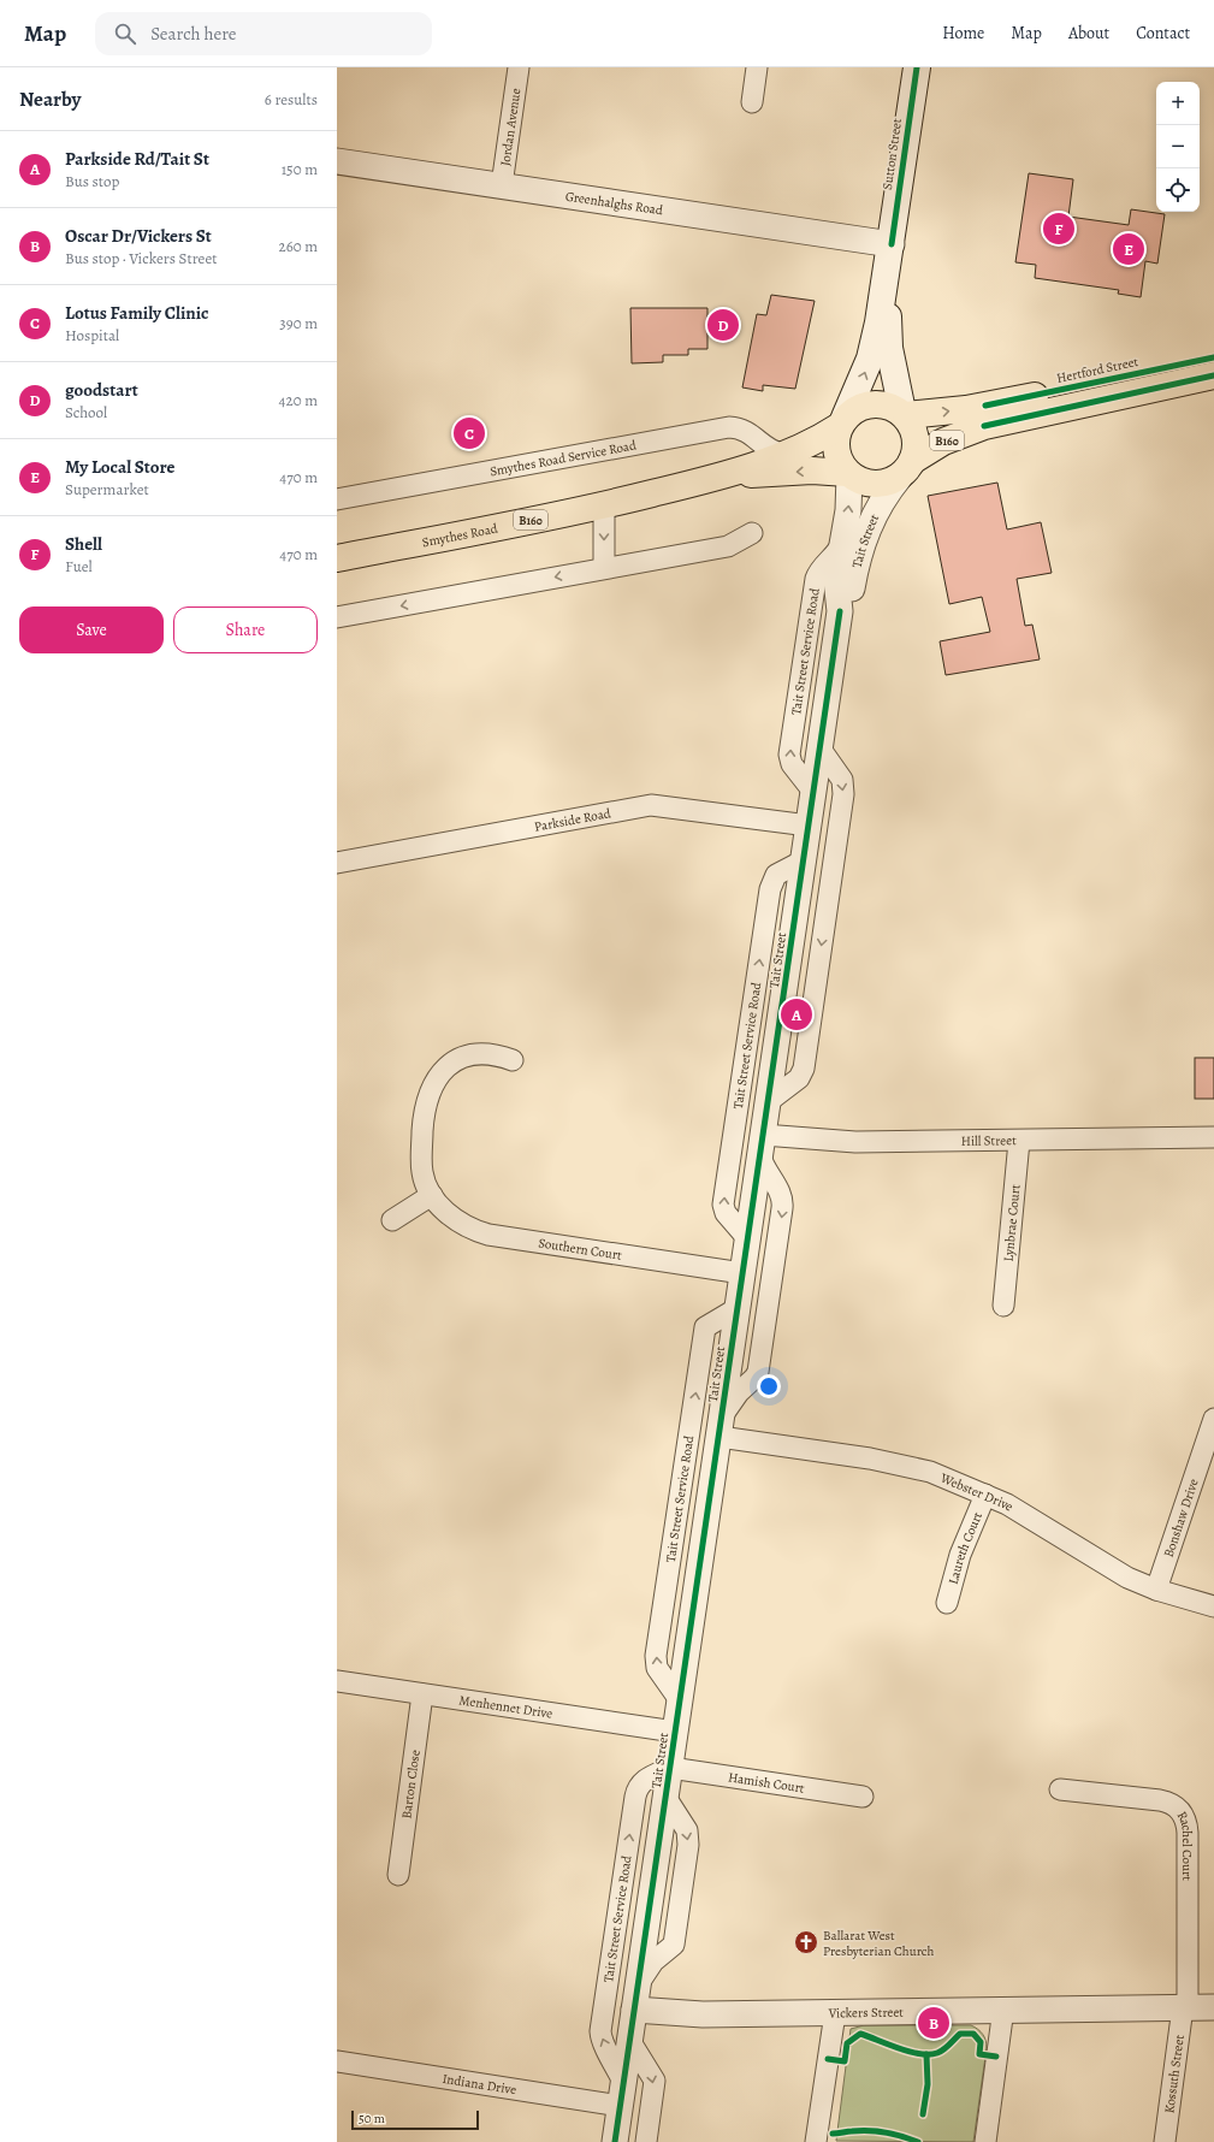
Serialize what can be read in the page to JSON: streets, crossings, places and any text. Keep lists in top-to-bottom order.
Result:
{
  "streets": {
    "main road": [
      "Sutton Street",
      "Hertford Street",
      "B160",
      "Smythes Road"
    ],
    "street": [
      "Jordan Avenue",
      "Greenhalghs Road",
      "Smythes Road Service Road",
      "Tait Street",
      "Tait Street Service Road",
      "Parkside Road",
      "Hill Street",
      "Lynbrae Court",
      "Southern Court",
      "Webster Drive",
      "Bonshaw Drive",
      "Laureth Court",
      "Menhennet Drive",
      "Hamish Court",
      "Barton Close",
      "Rachel Court",
      "Vickers Street",
      "Kossuth Street",
      "Indiana Drive"
    ]
  },
  "crossings": [
    ["Jordan Avenue", "Greenhalghs Road"],
    ["Sutton Street", "Greenhalghs Road"],
    ["Sutton Street", "Hertford Street"],
    ["Sutton Street", "B160"],
    ["Sutton Street", "Smythes Road"],
    ["Sutton Street", "Tait Street"],
    ["Hertford Street", "B160"],
    ["Hertford Street", "Smythes Road"],
    ["Hertford Street", "Tait Street"],
    ["B160", "Smythes Road"],
    ["B160", "Tait Street"],
    ["Smythes Road Service Road", "Smythes Road"],
    ["Smythes Road", "Tait Street"],
    ["Tait Street", "Tait Street Service Road"],
    ["Tait Street", "Parkside Road"],
    ["Tait Street", "Hill Street"],
    ["Tait Street", "Southern Court"],
    ["Tait Street", "Webster Drive"],
    ["Tait Street", "Menhennet Drive"],
    ["Tait Street", "Hamish Court"],
    ["Tait Street", "Vickers Street"],
    ["Tait Street", "Indiana Drive"],
    ["Tait Street Service Road", "Hamish Court"],
    ["Tait Street Service Road", "Indiana Drive"],
    ["Hill Street", "Lynbrae Court"],
    ["Webster Drive", "Bonshaw Drive"],
    ["Webster Drive", "Laureth Court"],
    ["Menhennet Drive", "Barton Close"],
    ["Rachel Court", "Vickers Street"],
    ["Rachel Court", "Kossuth Street"],
    ["Vickers Street", "Kossuth Street"]
  ],
  "places": {
    "church": ["Ballarat West Presbyterian Church"]
  },
  "scale_bar": "50 m",
  "page": {
    "header": "Map",
    "search": "Search here",
    "nav": [
      "Home",
      "Map",
      "About",
      "Contact"
    ],
    "heading": ["Nearby", "6 results"],
    "map_buttons": ["+", "−"],
    "list": [
      {
        "mark": "A",
        "name": "Parkside Rd/Tait St",
        "note": "Bus stop",
        "value": "150 m"
      },
      {
        "mark": "B",
        "name": "Oscar Dr/Vickers St",
        "note": "Bus stop · Vickers Street",
        "value": "260 m"
      },
      {
        "mark": "C",
        "name": "Lotus Family Clinic",
        "note": "Hospital",
        "value": "390 m"
      },
      {
        "mark": "D",
        "name": "goodstart",
        "note": "School",
        "value": "420 m"
      },
      {
        "mark": "E",
        "name": "My Local Store",
        "note": "Supermarket",
        "value": "470 m"
      },
      {
        "mark": "F",
        "name": "Shell",
        "note": "Fuel",
        "value": "470 m"
      }
    ],
    "pins": [
      "F",
      "E",
      "D",
      "C",
      "A",
      "B"
    ],
    "buttons": ["Save", "Share"],
    "scale": "50 m"
  }
}
